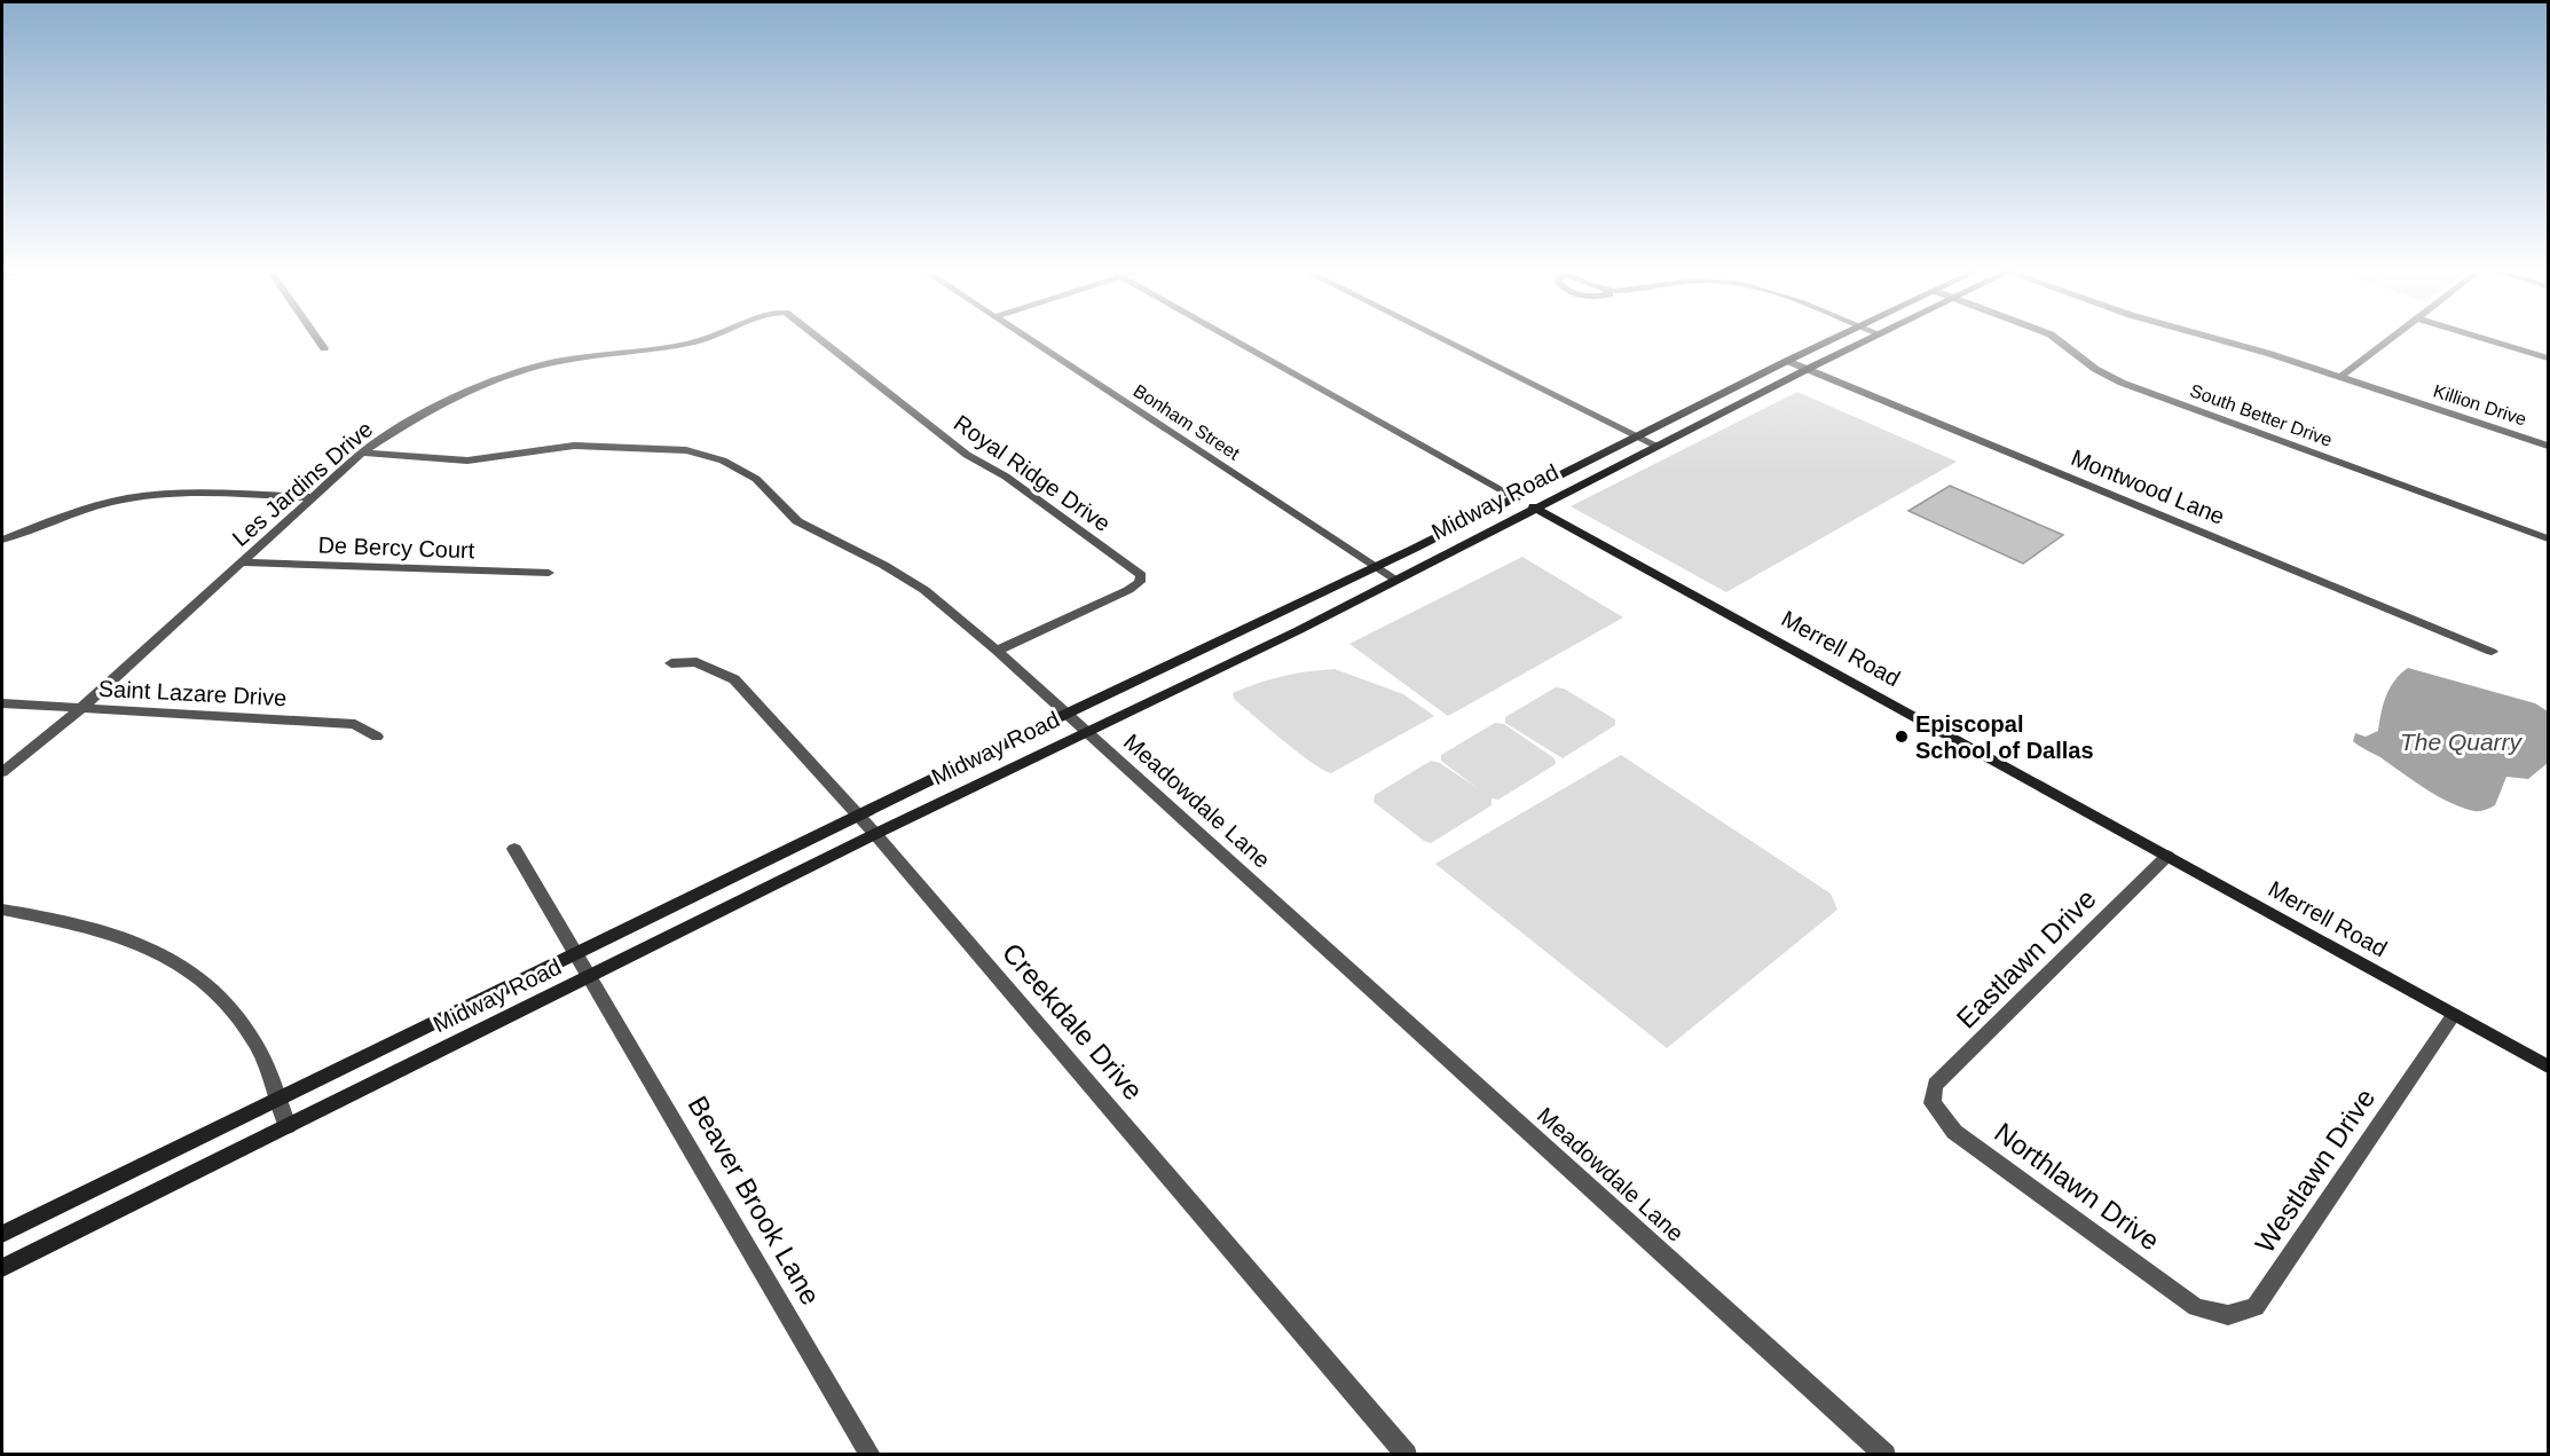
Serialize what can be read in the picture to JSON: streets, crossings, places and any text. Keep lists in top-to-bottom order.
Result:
{
  "streets": {
    "main road": ["Midway Road", "Merrell Road"],
    "street": [
      "Killion Drive",
      "South Better Drive",
      "Bonham Street",
      "Royal Ridge Drive",
      "Les Jardins Drive",
      "Montwood Lane",
      "De Bercy Court",
      "Saint Lazare Drive",
      "Meadowdale Lane",
      "Eastlawn Drive",
      "Creekdale Drive",
      "Westlawn Drive",
      "Northlawn Drive",
      "Beaver Brook Lane"
    ]
  },
  "crossings": [
    ["Bonham Street", "Midway Road"],
    ["Royal Ridge Drive", "Meadowdale Lane"],
    ["Les Jardins Drive", "De Bercy Court"],
    ["Les Jardins Drive", "Saint Lazare Drive"],
    ["Les Jardins Drive", "Meadowdale Lane"],
    ["Montwood Lane", "Midway Road"],
    ["Midway Road", "Merrell Road"],
    ["Midway Road", "Meadowdale Lane"],
    ["Midway Road", "Creekdale Drive"],
    ["Midway Road", "Beaver Brook Lane"],
    ["Merrell Road", "Eastlawn Drive"],
    ["Merrell Road", "Westlawn Drive"],
    ["Eastlawn Drive", "Northlawn Drive"],
    ["Westlawn Drive", "Northlawn Drive"]
  ],
  "water": ["The Quarry"],
  "places": ["Episcopal School of Dallas"]
}
